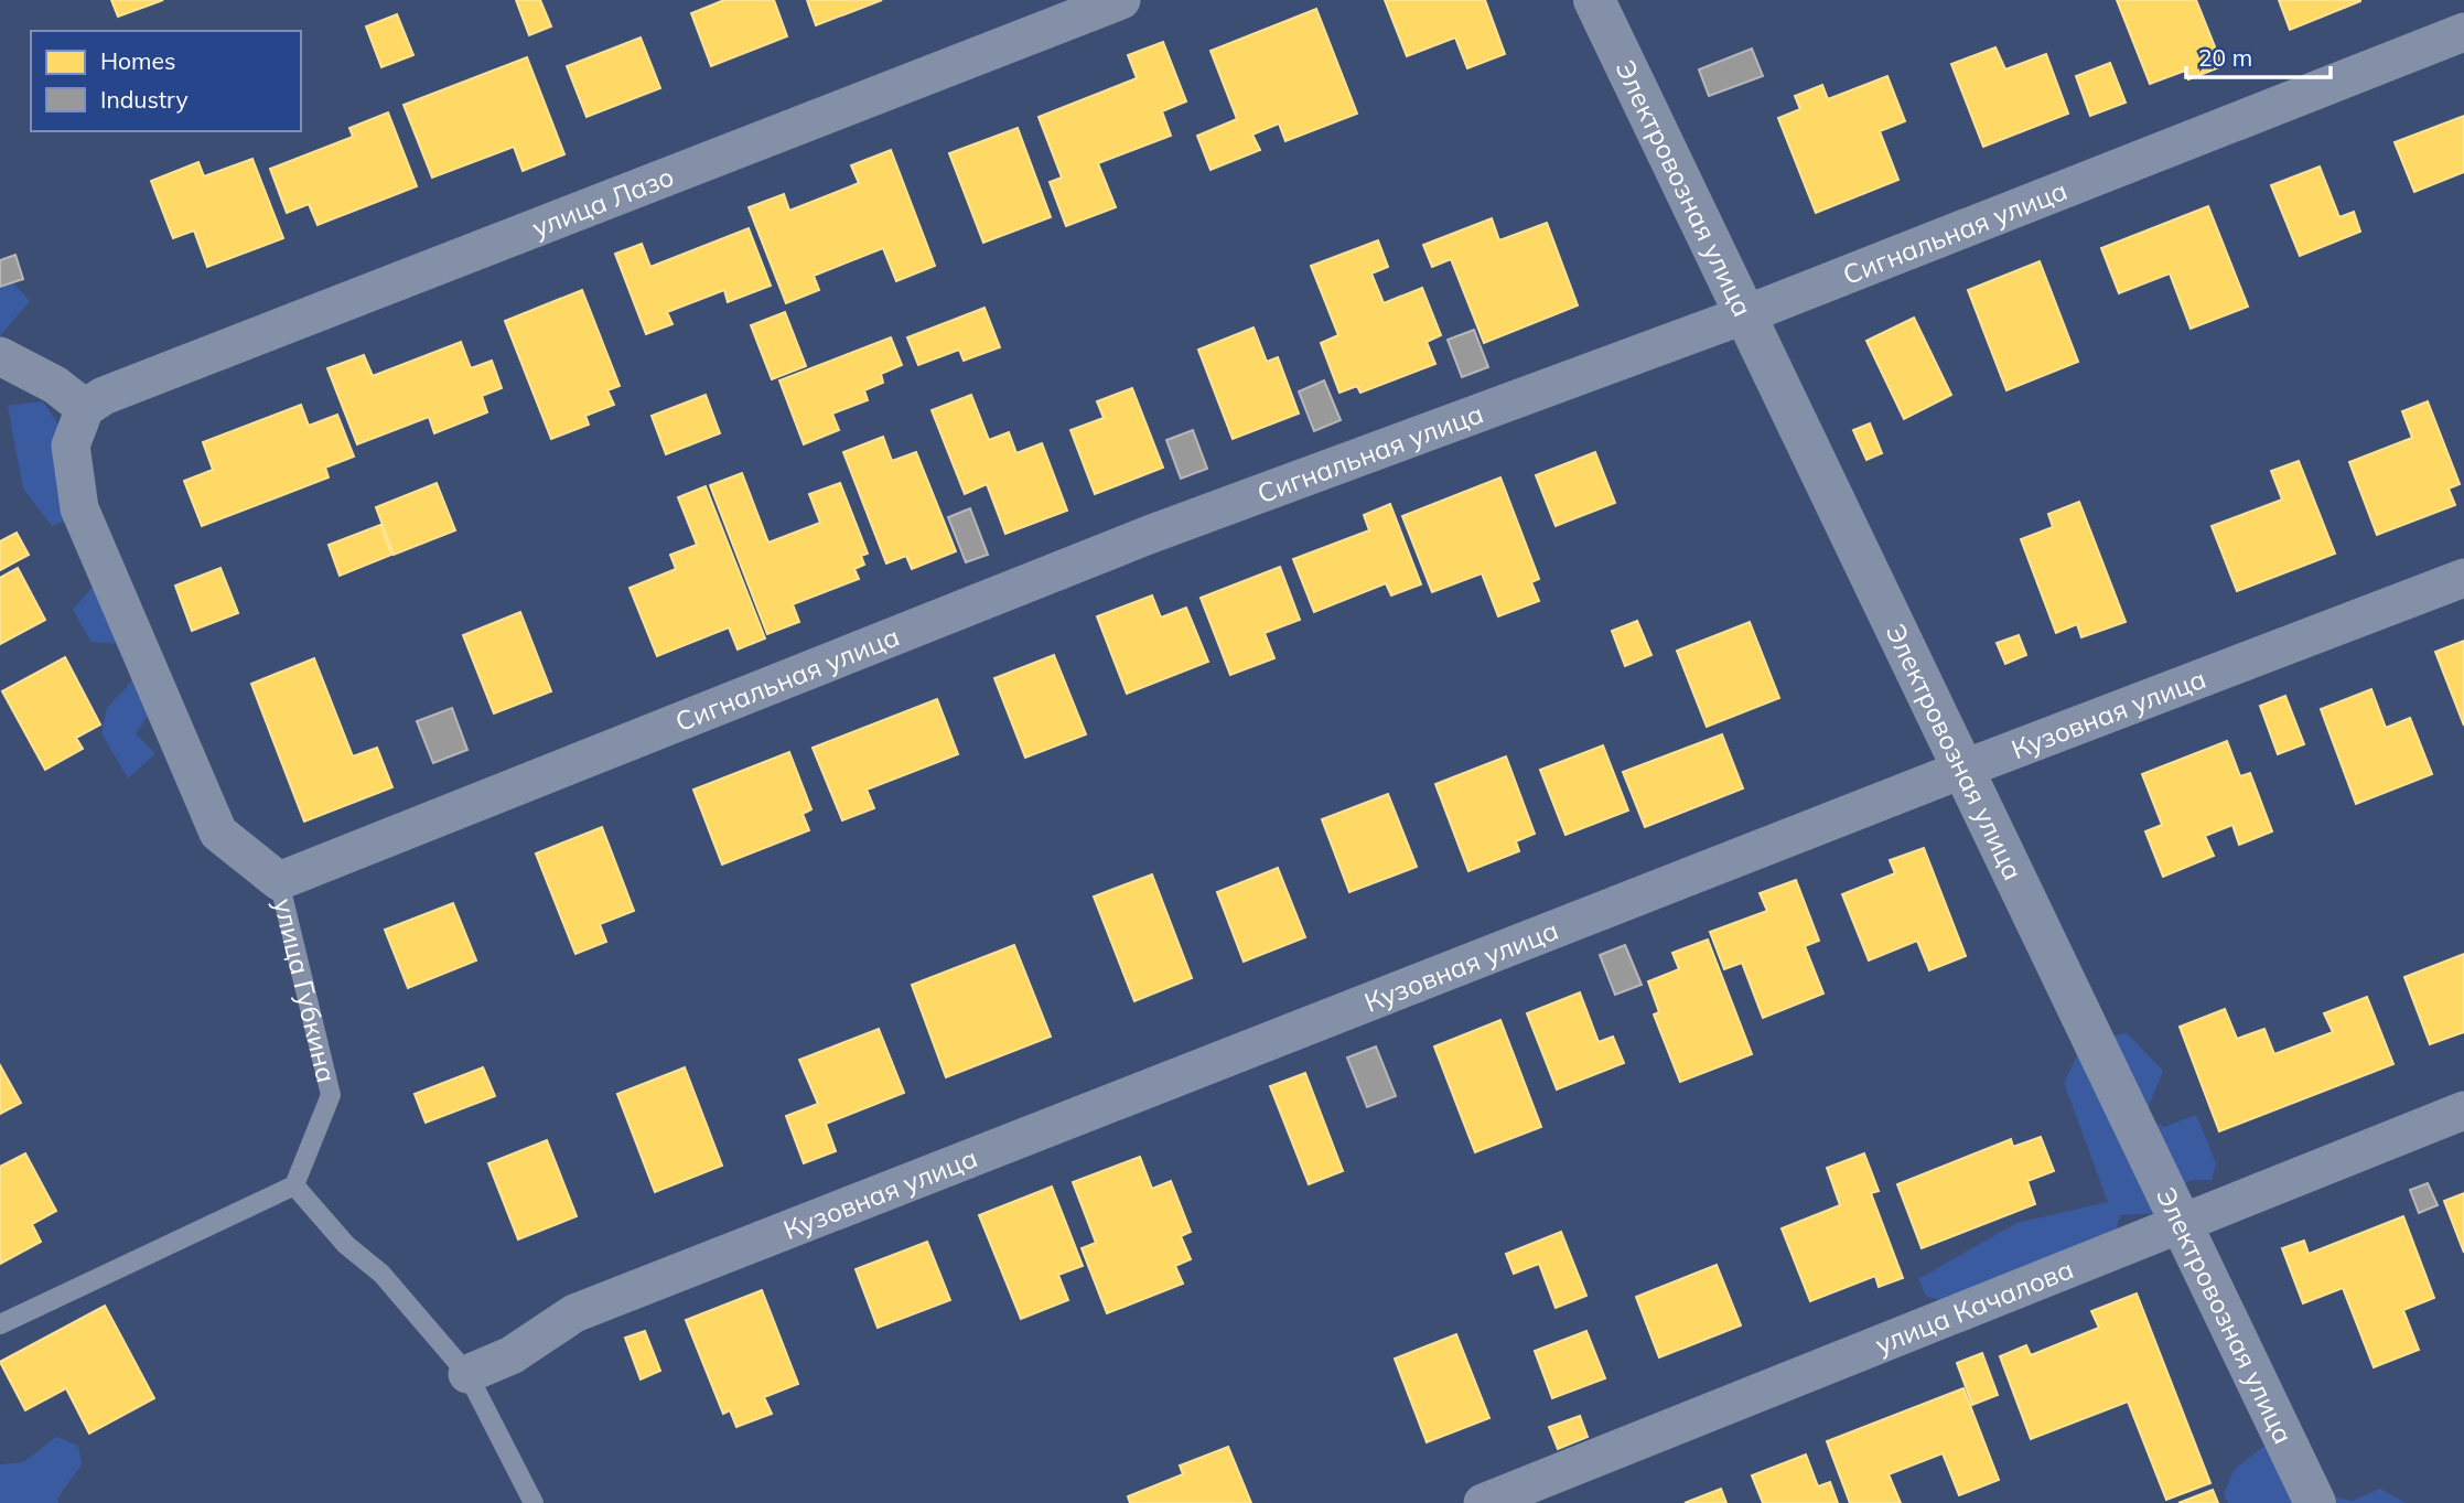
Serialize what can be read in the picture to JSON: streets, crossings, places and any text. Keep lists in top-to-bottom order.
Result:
{
  "streets": {
    "street": [
      "Электровозная улица",
      "улица Лазо",
      "Сигнальная улица",
      "Кузовная улица",
      "улица Губкина",
      "улица Качалова"
    ]
  },
  "crossings": [
    ["Электровозная улица", "Сигнальная улица"],
    ["Электровозная улица", "Кузовная улица"],
    ["Электровозная улица", "улица Качалова"],
    ["улица Лазо", "улица Губкина"],
    ["Сигнальная улица", "улица Губкина"]
  ],
  "legend": ["Homes", "Industry"],
  "scale_bar": "20 m"
}
